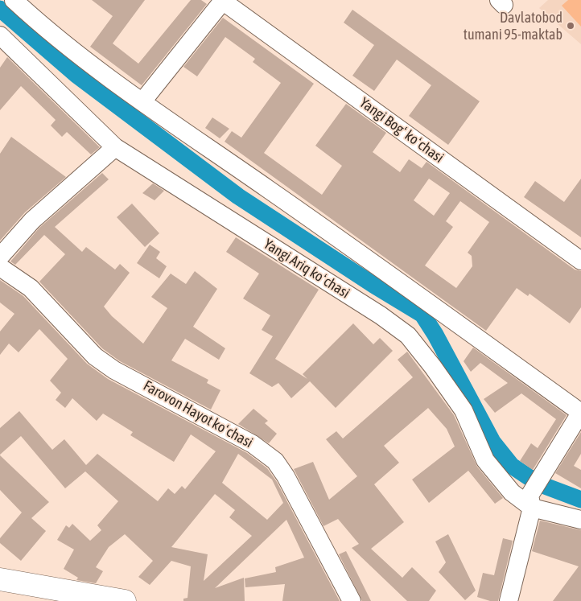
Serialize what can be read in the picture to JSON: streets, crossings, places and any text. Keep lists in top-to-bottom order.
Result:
{
  "streets": {
    "street": ["Yangi Bogʻ koʻchasi", "Yangi Ariq koʻchasi", "Farovon Hayot koʻchasi"]
  },
  "places": ["Davlatobod tumani 95-maktab"]
}
